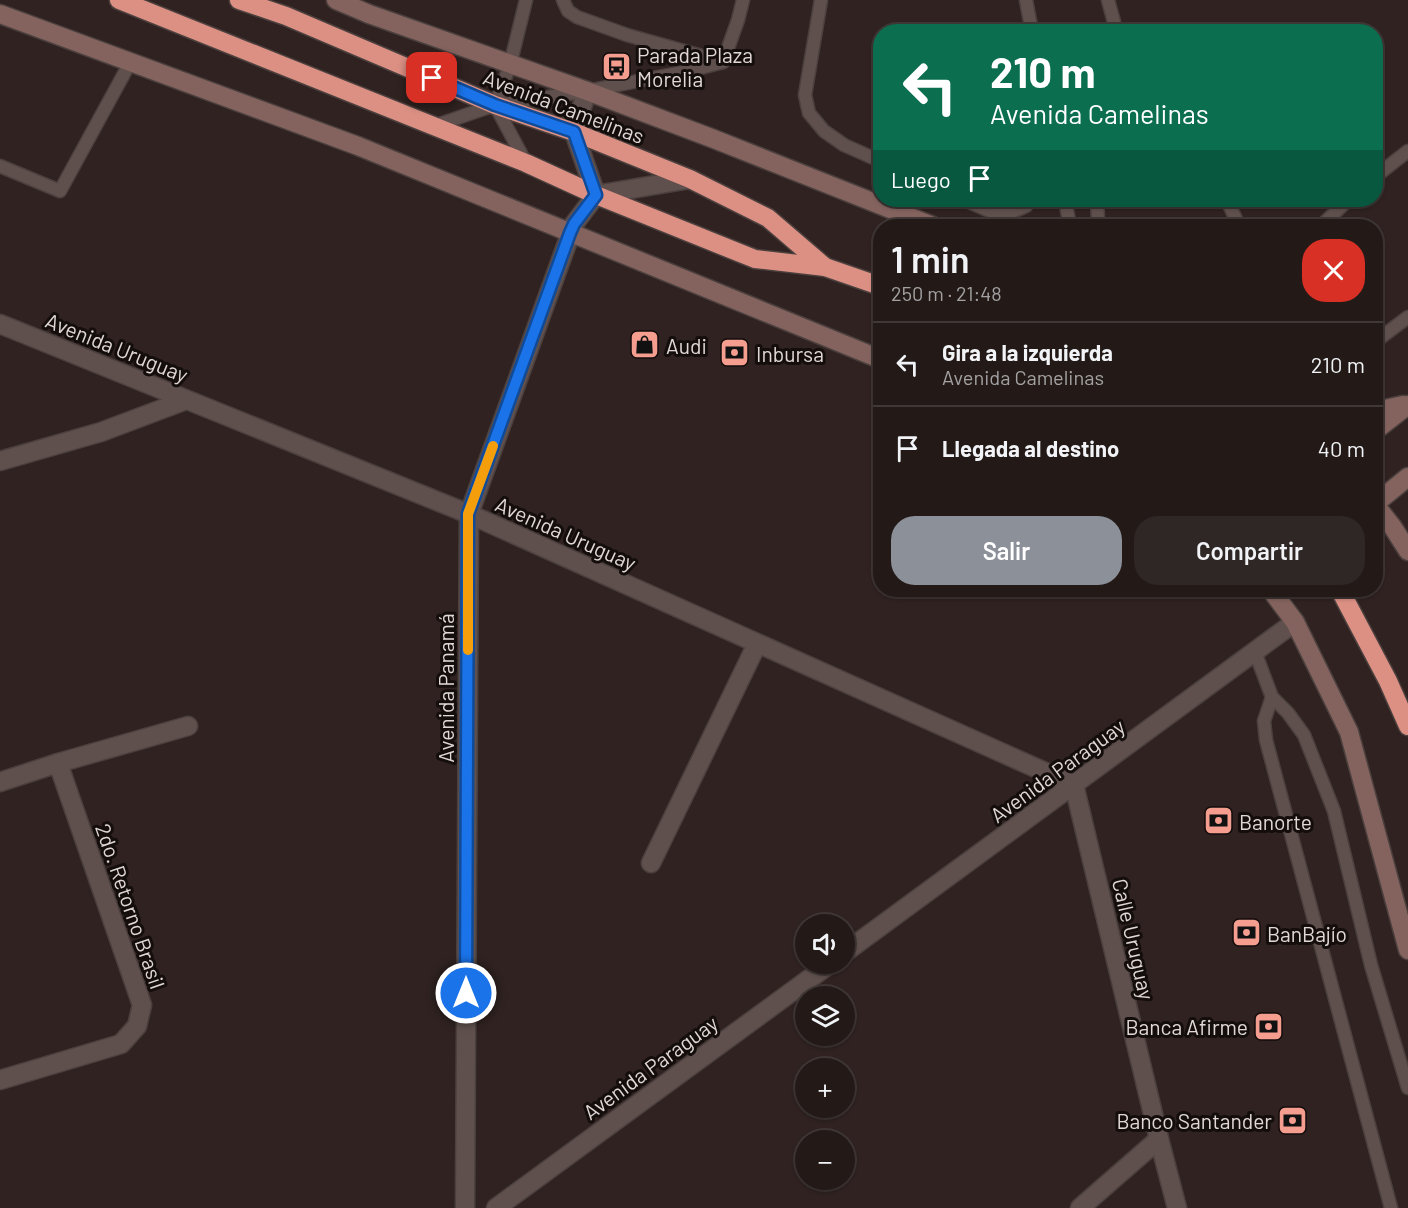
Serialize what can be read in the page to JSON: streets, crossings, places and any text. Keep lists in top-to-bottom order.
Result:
{
  "streets": {
    "highway": ["Avenida Camelinas"],
    "street": [
      "Avenida Uruguay",
      "Avenida Panamá",
      "Avenida Paraguay",
      "2do. Retorno Brasil",
      "Calle Uruguay"
    ]
  },
  "crossings": [
    ["Avenida Camelinas", "Avenida Panamá"],
    ["Avenida Uruguay", "Avenida Panamá"],
    ["Avenida Uruguay", "Avenida Paraguay"],
    ["Avenida Uruguay", "Calle Uruguay"],
    ["Avenida Paraguay", "Calle Uruguay"]
  ],
  "places": {
    "bus stop": ["Parada Plaza Morelia"],
    "shop": ["Audi"],
    "bank": [
      "Inbursa",
      "Banorte",
      "BanBajío",
      "Banca Afirme",
      "Banco Santander"
    ]
  },
  "page": {
    "turn": ["210 m", "Avenida Camelinas"],
    "then": "Luego",
    "heading": ["1 min", "250 m · 21:48"],
    "list": [
      {
        "name": "Gira a la izquierda",
        "note": "Avenida Camelinas",
        "value": "210 m"
      },
      {
        "name": "Llegada al destino",
        "value": "40 m"
      }
    ],
    "buttons": ["Salir", "Compartir"],
    "map_buttons": ["+", "−"]
  }
}
